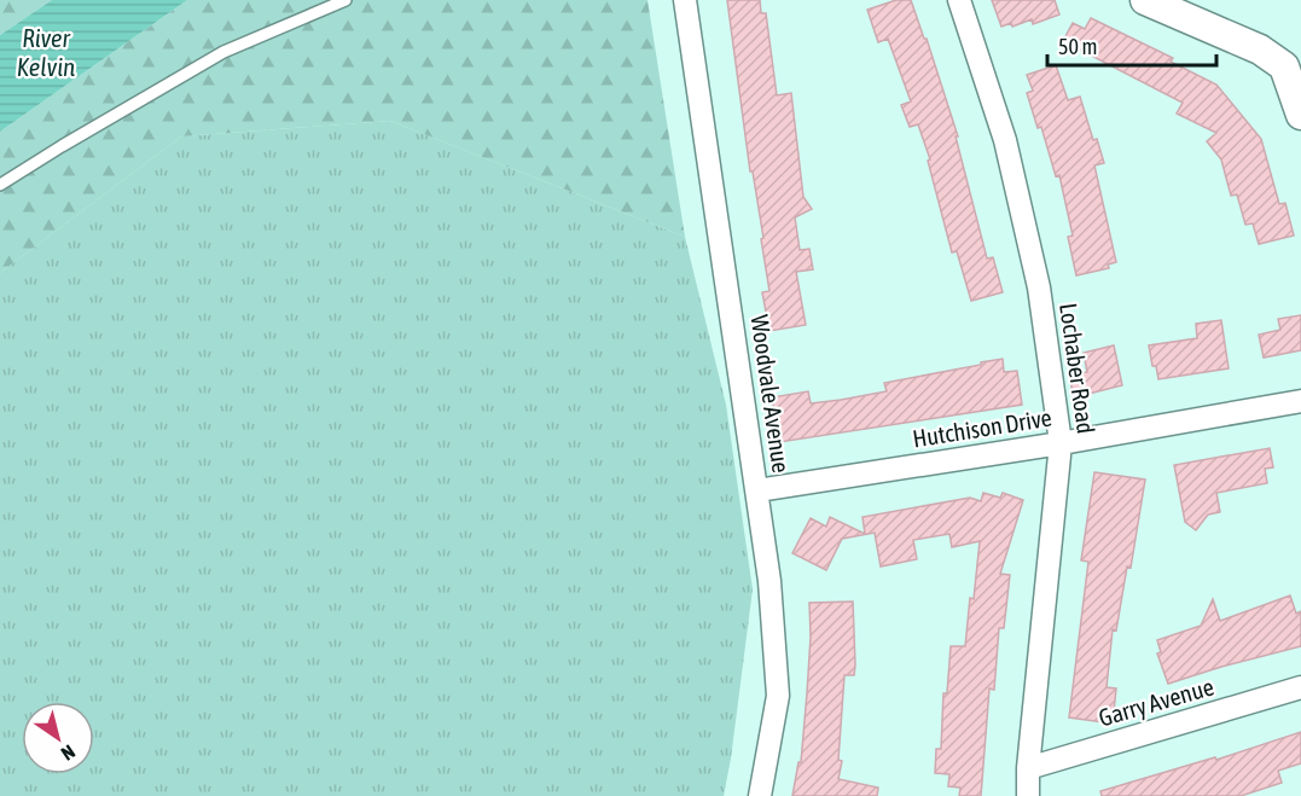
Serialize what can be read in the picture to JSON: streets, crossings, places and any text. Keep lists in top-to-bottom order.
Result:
{
  "streets": {
    "street": [
      "Lochaber Road",
      "Woodvale Avenue",
      "Hutchison Drive",
      "Garry Avenue"
    ]
  },
  "crossings": [
    ["Lochaber Road", "Hutchison Drive"],
    ["Lochaber Road", "Garry Avenue"],
    ["Woodvale Avenue", "Hutchison Drive"]
  ],
  "water": ["River Kelvin"],
  "scale_bar": "50 m",
  "north": "bottom right"
}
